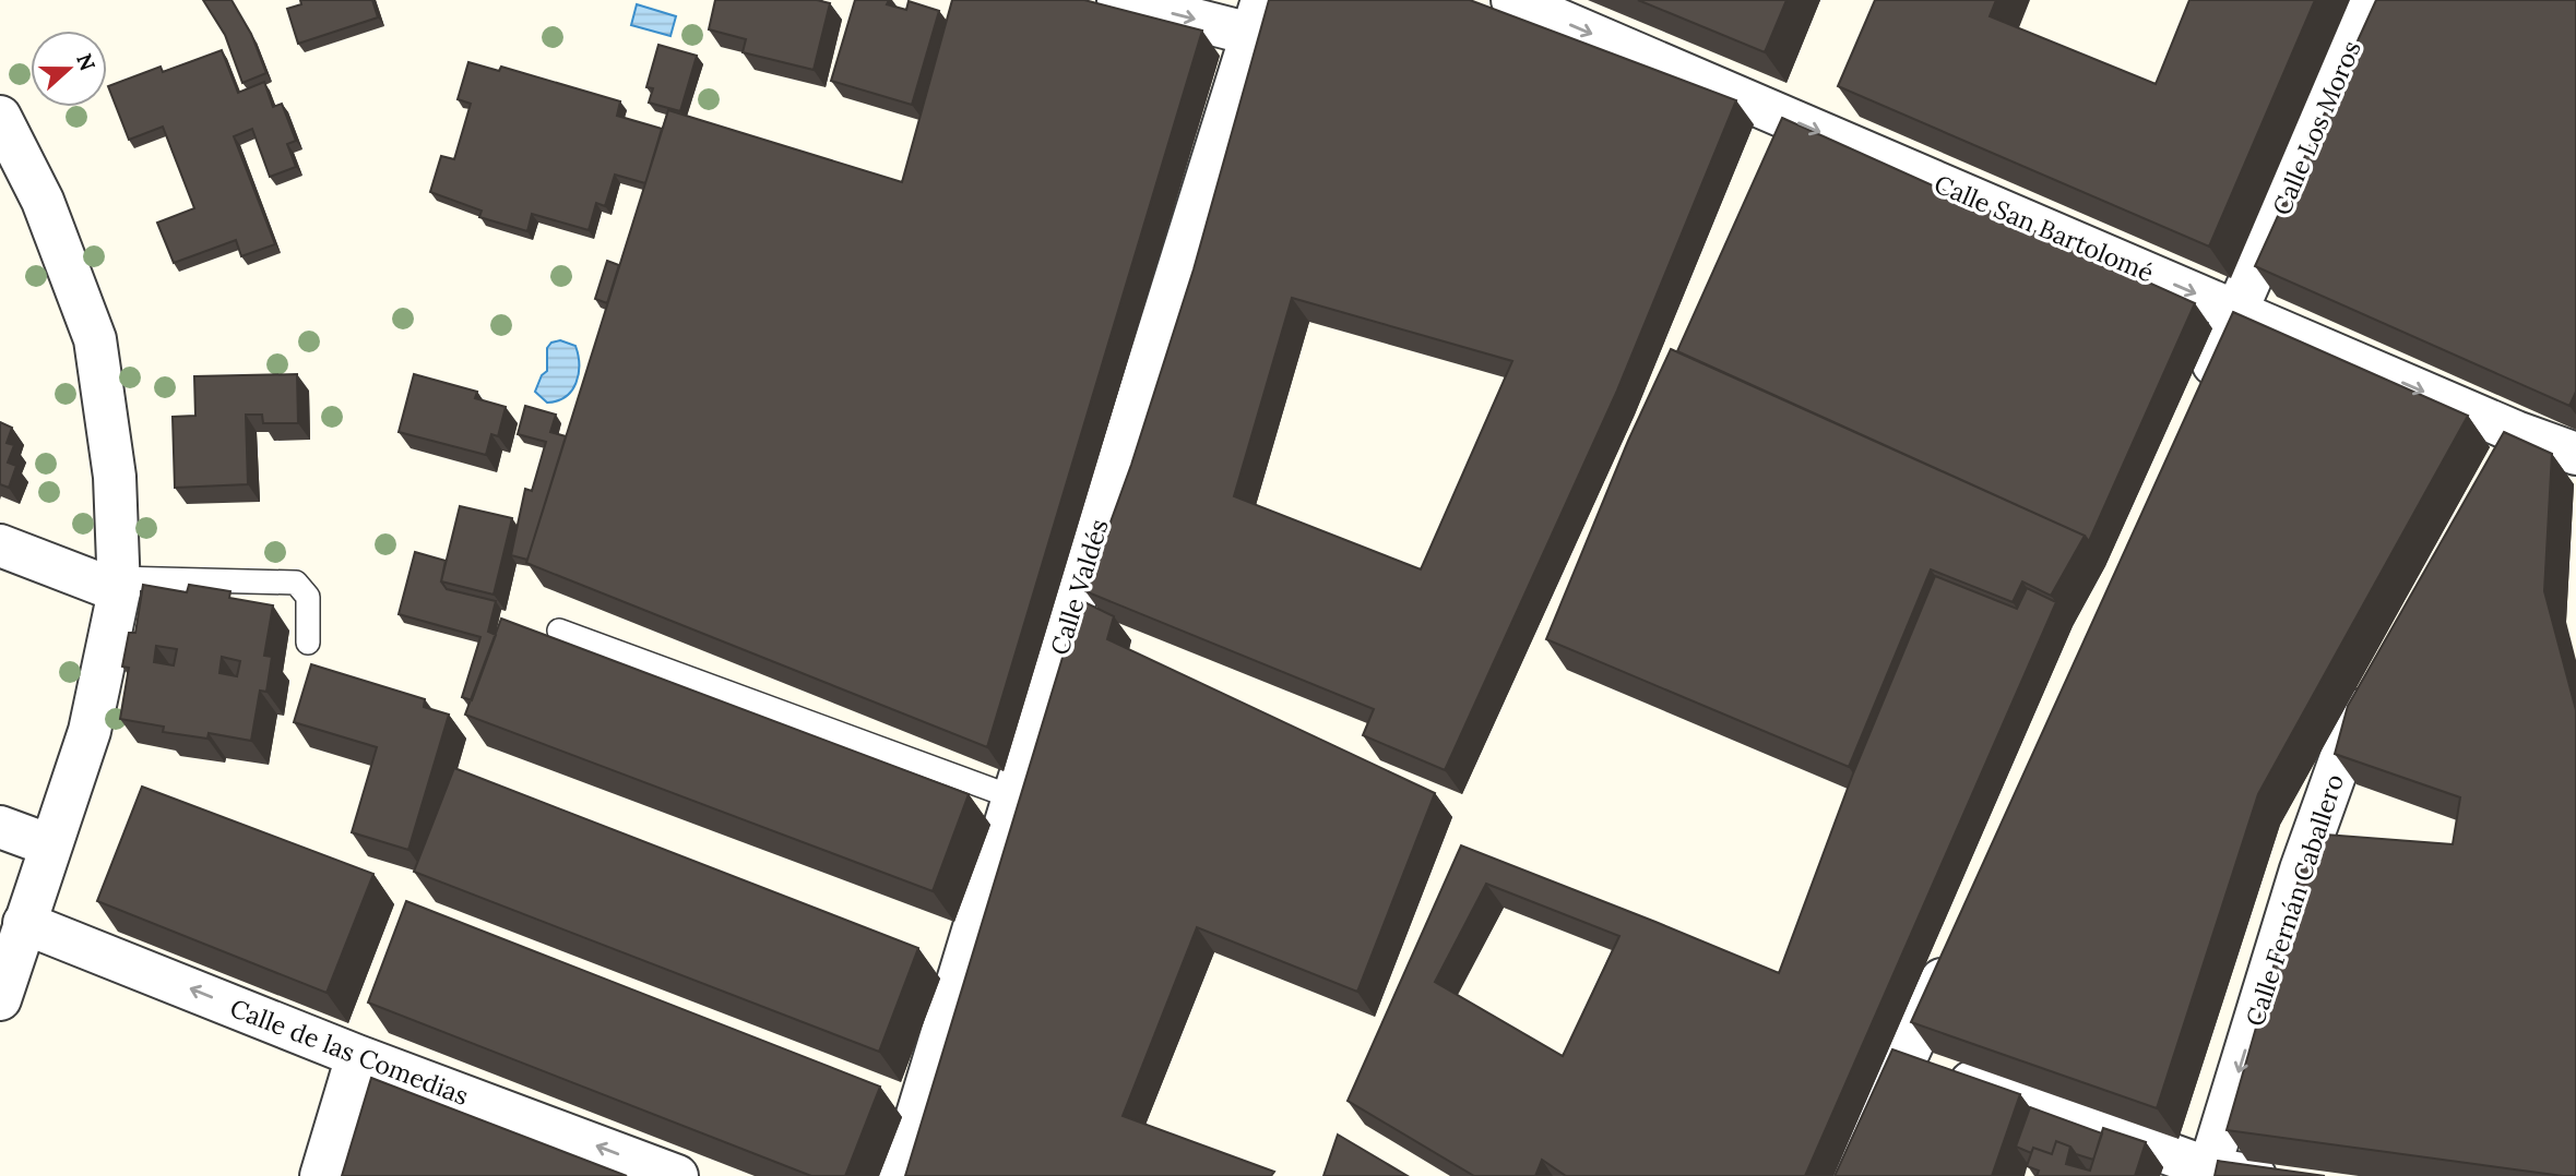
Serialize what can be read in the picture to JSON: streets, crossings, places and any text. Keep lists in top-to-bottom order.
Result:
{
  "streets": {
    "street": [
      "Calle Los Moros",
      "Calle San Bartolomé",
      "Calle Valdés",
      "Calle Fernán Caballero",
      "Calle de las Comedias"
    ]
  },
  "crossings": [
    ["Calle Los Moros", "Calle San Bartolomé"]
  ],
  "one_way": ["Calle San Bartolomé", "Calle Fernán Caballero", "Calle de las Comedias"],
  "north": "right"
}
